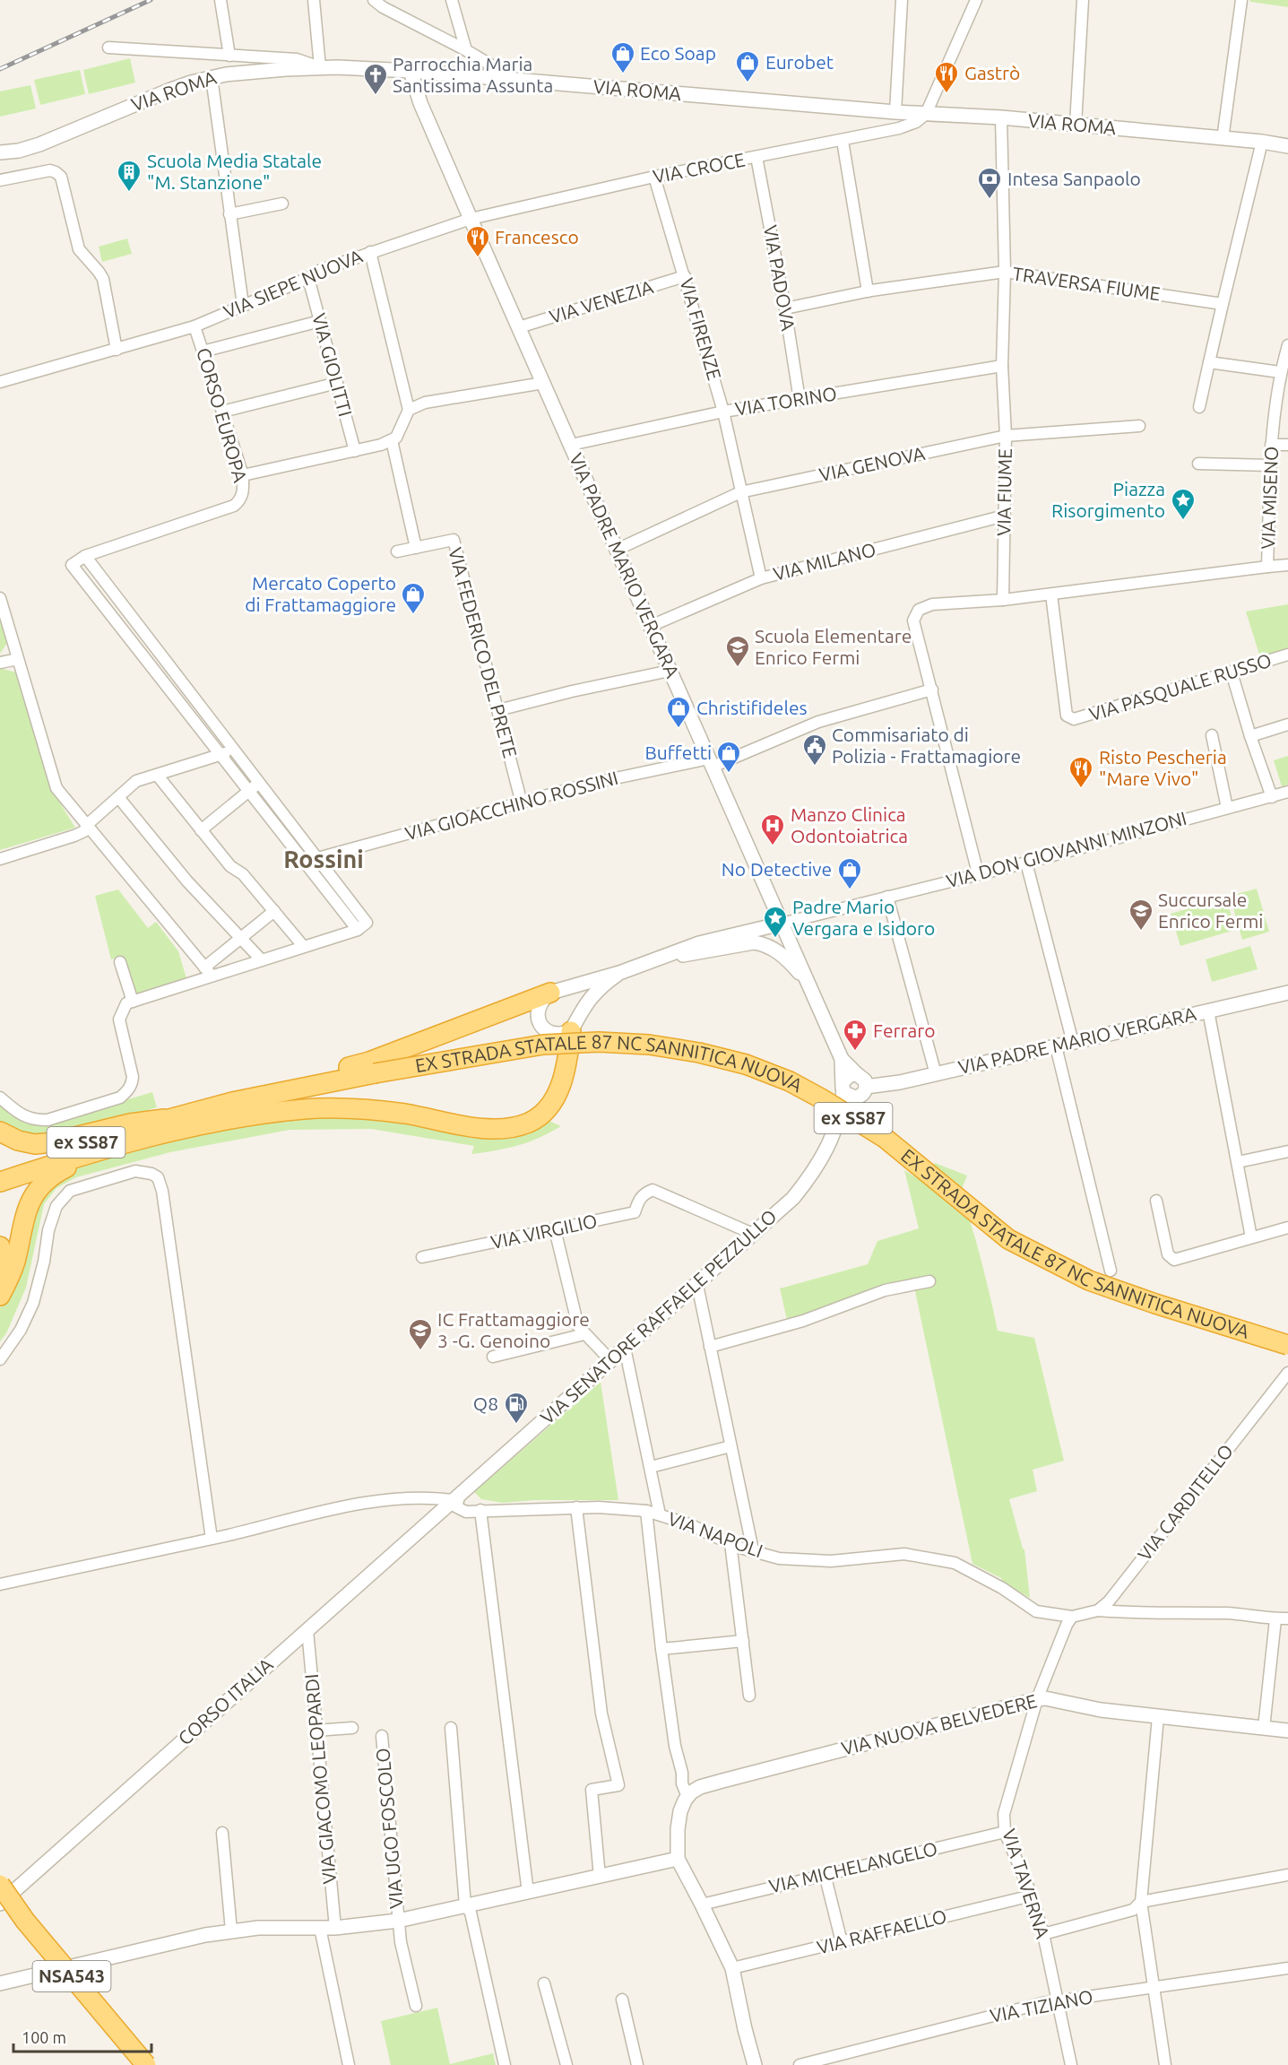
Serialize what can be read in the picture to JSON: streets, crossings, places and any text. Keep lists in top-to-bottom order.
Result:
{
  "streets": {
    "highway": ["EX STRADA STATALE 87 NC SANNITICA NUOVA", "ex SS87", "NSA543"],
    "street": [
      "VIA ROMA",
      "VIA CROCE",
      "VIA PADOVA",
      "VIA SIEPE NUOVA",
      "TRAVERSA FIUME",
      "VIA VENEZIA",
      "VIA FIRENZE",
      "VIA GIOLITTI",
      "VIA TORINO",
      "CORSO EUROPA",
      "VIA GENOVA",
      "VIA FIUME",
      "VIA MISENO",
      "VIA MILANO",
      "VIA PADRE MARIO VERGARA",
      "VIA FEDERICO DEL PRETE",
      "VIA PASQUALE RUSSO",
      "VIA GIOACCHINO ROSSINI",
      "VIA DON GIOVANNI MINZONI",
      "VIA VIRGILIO",
      "VIA SENATORE RAFFAELE PEZZULLO",
      "VIA CARDITELLO",
      "VIA NAPOLI",
      "CORSO ITALIA",
      "VIA NUOVA BELVEDERE",
      "VIA GIACOMO LEOPARDI",
      "VIA UGO FOSCOLO",
      "VIA MICHELANGELO",
      "VIA TAVERNA",
      "VIA RAFFAELLO",
      "VIA TIZIANO"
    ]
  },
  "crossings": [
    ["VIA ROMA", "VIA CROCE"],
    ["VIA ROMA", "VIA FIUME"],
    ["VIA ROMA", "VIA PADRE MARIO VERGARA"],
    ["VIA CROCE", "VIA PADOVA"],
    ["VIA CROCE", "VIA SIEPE NUOVA"],
    ["VIA CROCE", "VIA FIRENZE"],
    ["VIA CROCE", "VIA PADRE MARIO VERGARA"],
    ["VIA PADOVA", "TRAVERSA FIUME"],
    ["VIA PADOVA", "VIA TORINO"],
    ["VIA SIEPE NUOVA", "VIA GIOLITTI"],
    ["VIA SIEPE NUOVA", "CORSO EUROPA"],
    ["VIA SIEPE NUOVA", "VIA PADRE MARIO VERGARA"],
    ["TRAVERSA FIUME", "VIA FIUME"],
    ["VIA VENEZIA", "VIA FIRENZE"],
    ["VIA VENEZIA", "VIA PADRE MARIO VERGARA"],
    ["VIA FIRENZE", "VIA TORINO"],
    ["VIA FIRENZE", "VIA GENOVA"],
    ["VIA FIRENZE", "VIA MILANO"],
    ["VIA TORINO", "VIA FIUME"],
    ["VIA TORINO", "VIA PADRE MARIO VERGARA"],
    ["VIA GENOVA", "VIA FIUME"],
    ["VIA GENOVA", "VIA PADRE MARIO VERGARA"],
    ["VIA FIUME", "VIA MILANO"],
    ["VIA MILANO", "VIA PADRE MARIO VERGARA"],
    ["VIA PADRE MARIO VERGARA", "VIA GIOACCHINO ROSSINI"],
    ["VIA PADRE MARIO VERGARA", "VIA DON GIOVANNI MINZONI"],
    ["VIA PADRE MARIO VERGARA", "VIA SENATORE RAFFAELE PEZZULLO"],
    ["VIA FEDERICO DEL PRETE", "VIA GIOACCHINO ROSSINI"],
    ["VIA VIRGILIO", "VIA SENATORE RAFFAELE PEZZULLO"],
    ["VIA SENATORE RAFFAELE PEZZULLO", "VIA NAPOLI"],
    ["VIA SENATORE RAFFAELE PEZZULLO", "CORSO ITALIA"],
    ["VIA NAPOLI", "CORSO ITALIA"],
    ["VIA NAPOLI", "VIA TAVERNA"],
    ["CORSO ITALIA", "VIA GIACOMO LEOPARDI"],
    ["CORSO ITALIA", "NSA543"],
    ["VIA NUOVA BELVEDERE", "VIA TAVERNA"],
    ["VIA MICHELANGELO", "VIA TAVERNA"],
    ["VIA TAVERNA", "VIA RAFFAELLO"],
    ["VIA TAVERNA", "VIA TIZIANO"]
  ],
  "districts": ["Rossini"],
  "places": {
    "shop": [
      "Eco Soap",
      "Eurobet",
      "Mercato Coperto di Frattamaggiore",
      "Christifideles",
      "Buffetti",
      "No Detective"
    ],
    "restaurant": ["Gastrò", "Francesco", "Risto Pescheria \"Mare Vivo\""],
    "church": ["Parrocchia Maria Santissima Assunta"],
    "building": ["Scuola Media Statale \"M. Stanzione\""],
    "bank": ["Intesa Sanpaolo"],
    "place": ["Piazza Risorgimento", "Padre Mario Vergara e Isidoro"],
    "school or university": ["Scuola Elementare Enrico Fermi", "Succursale Enrico Fermi", "IC Frattamaggiore 3 -G. Genoino"],
    "public building": ["Commisariato di Polizia - Frattamagiore"],
    "hospital": ["Manzo Clinica Odontoiatrica"],
    "pharmacy": ["Ferraro"],
    "fuel station": ["Q8"]
  },
  "scale_bar": "100 m"
}
